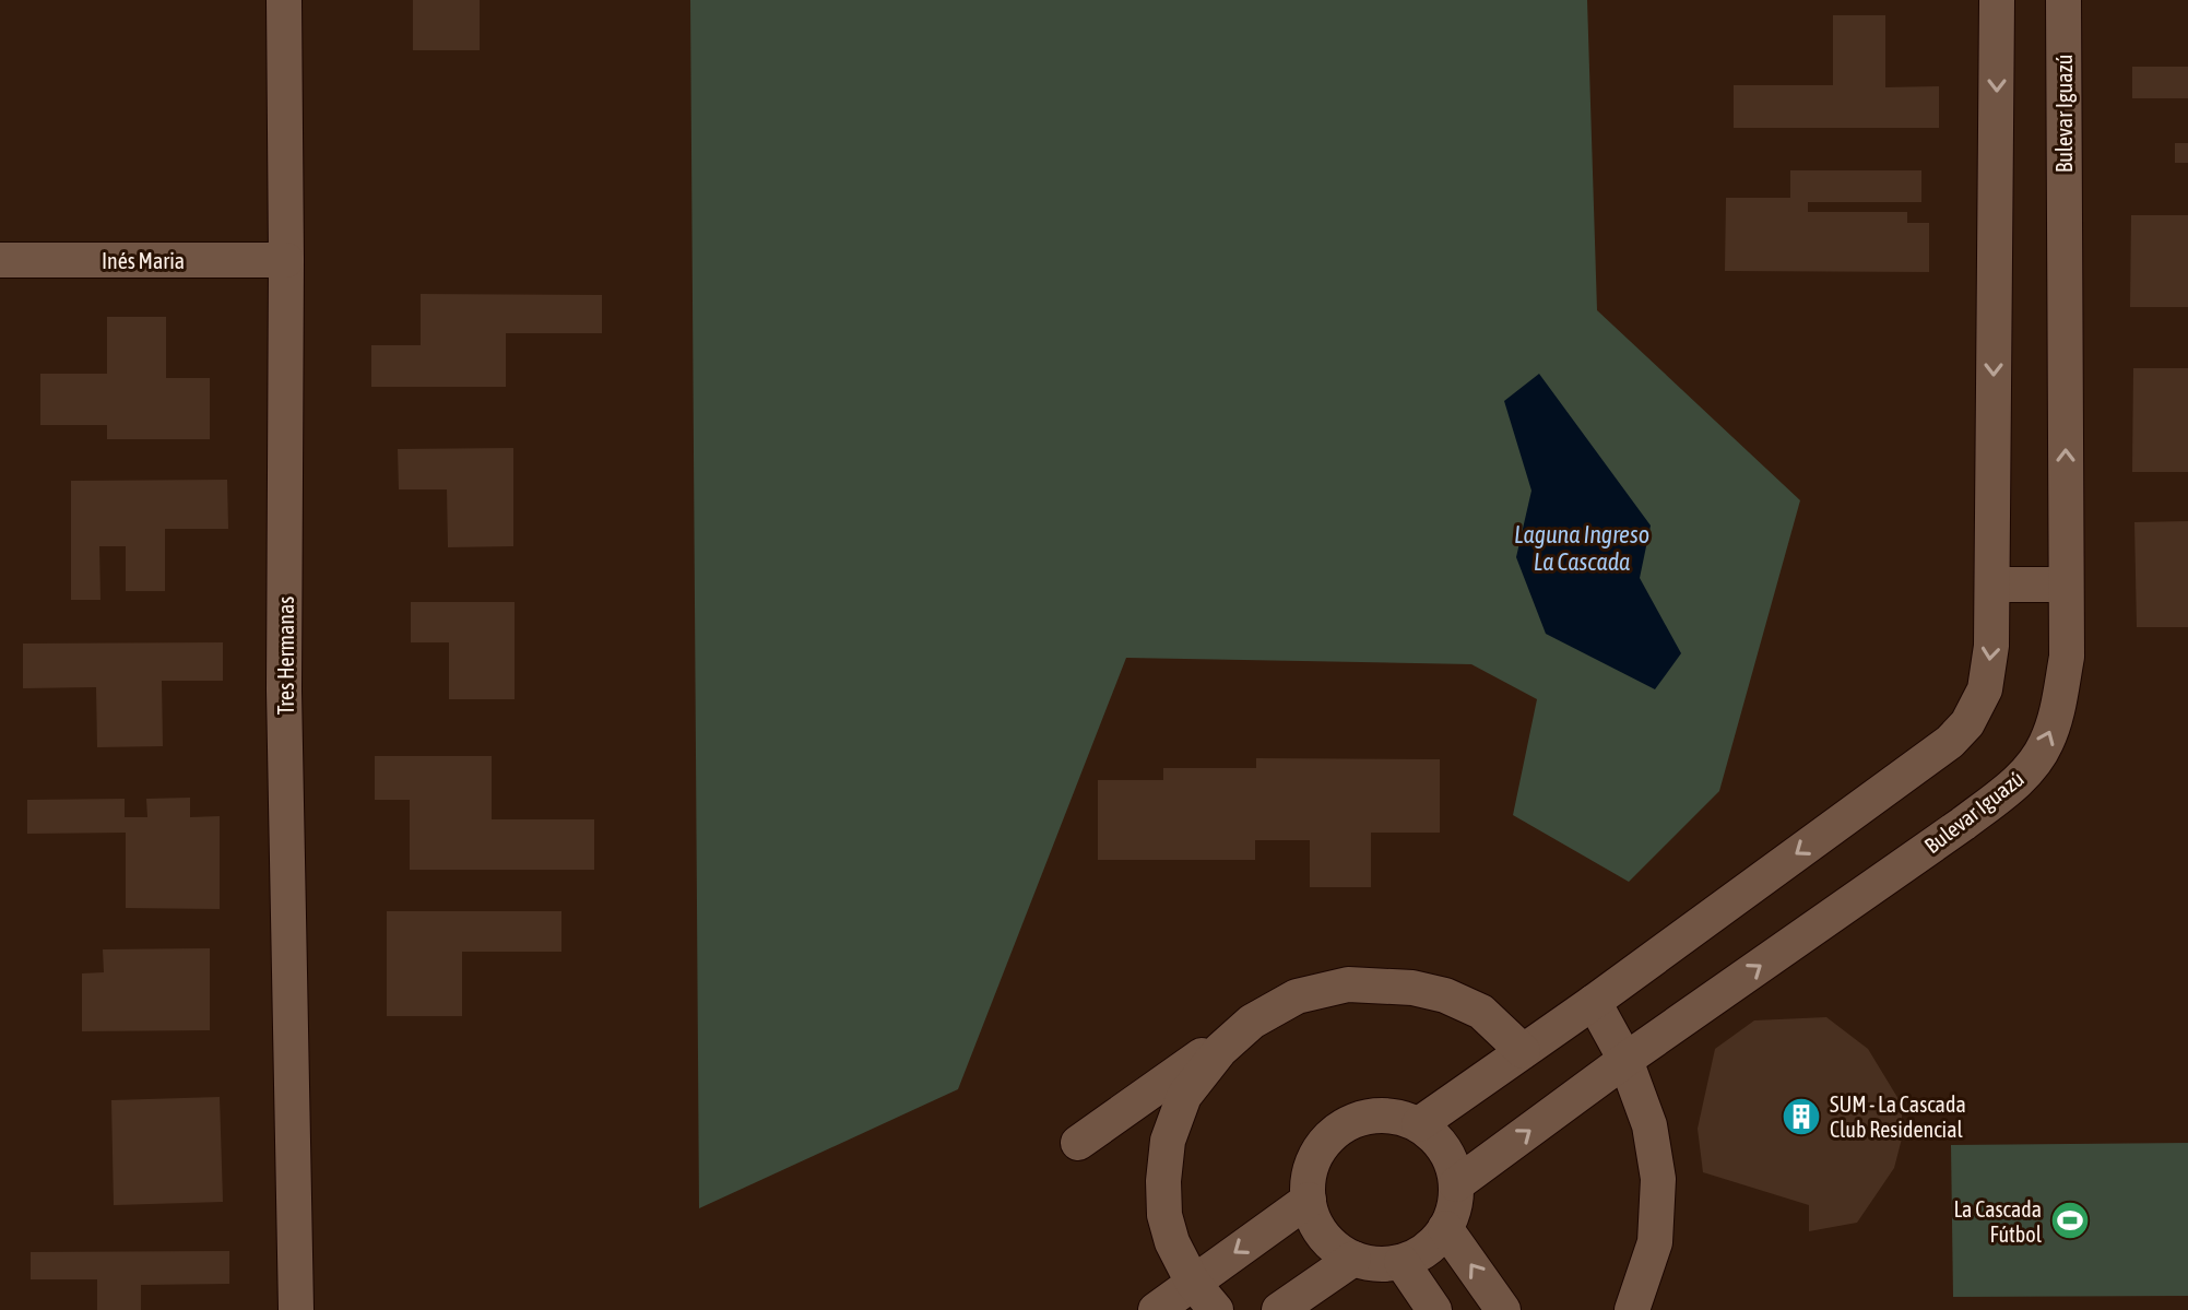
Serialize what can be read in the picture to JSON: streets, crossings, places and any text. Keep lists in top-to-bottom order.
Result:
{
  "streets": {
    "street": ["Bulevar Iguazú", "Inés Maria", "Tres Hermanas"]
  },
  "crossings": [
    ["Inés Maria", "Tres Hermanas"]
  ],
  "water": ["Laguna Ingreso La Cascada"],
  "places": {
    "building": ["SUM - La Cascada Club Residencial"],
    "sports": ["La Cascada Fútbol"]
  }
}
